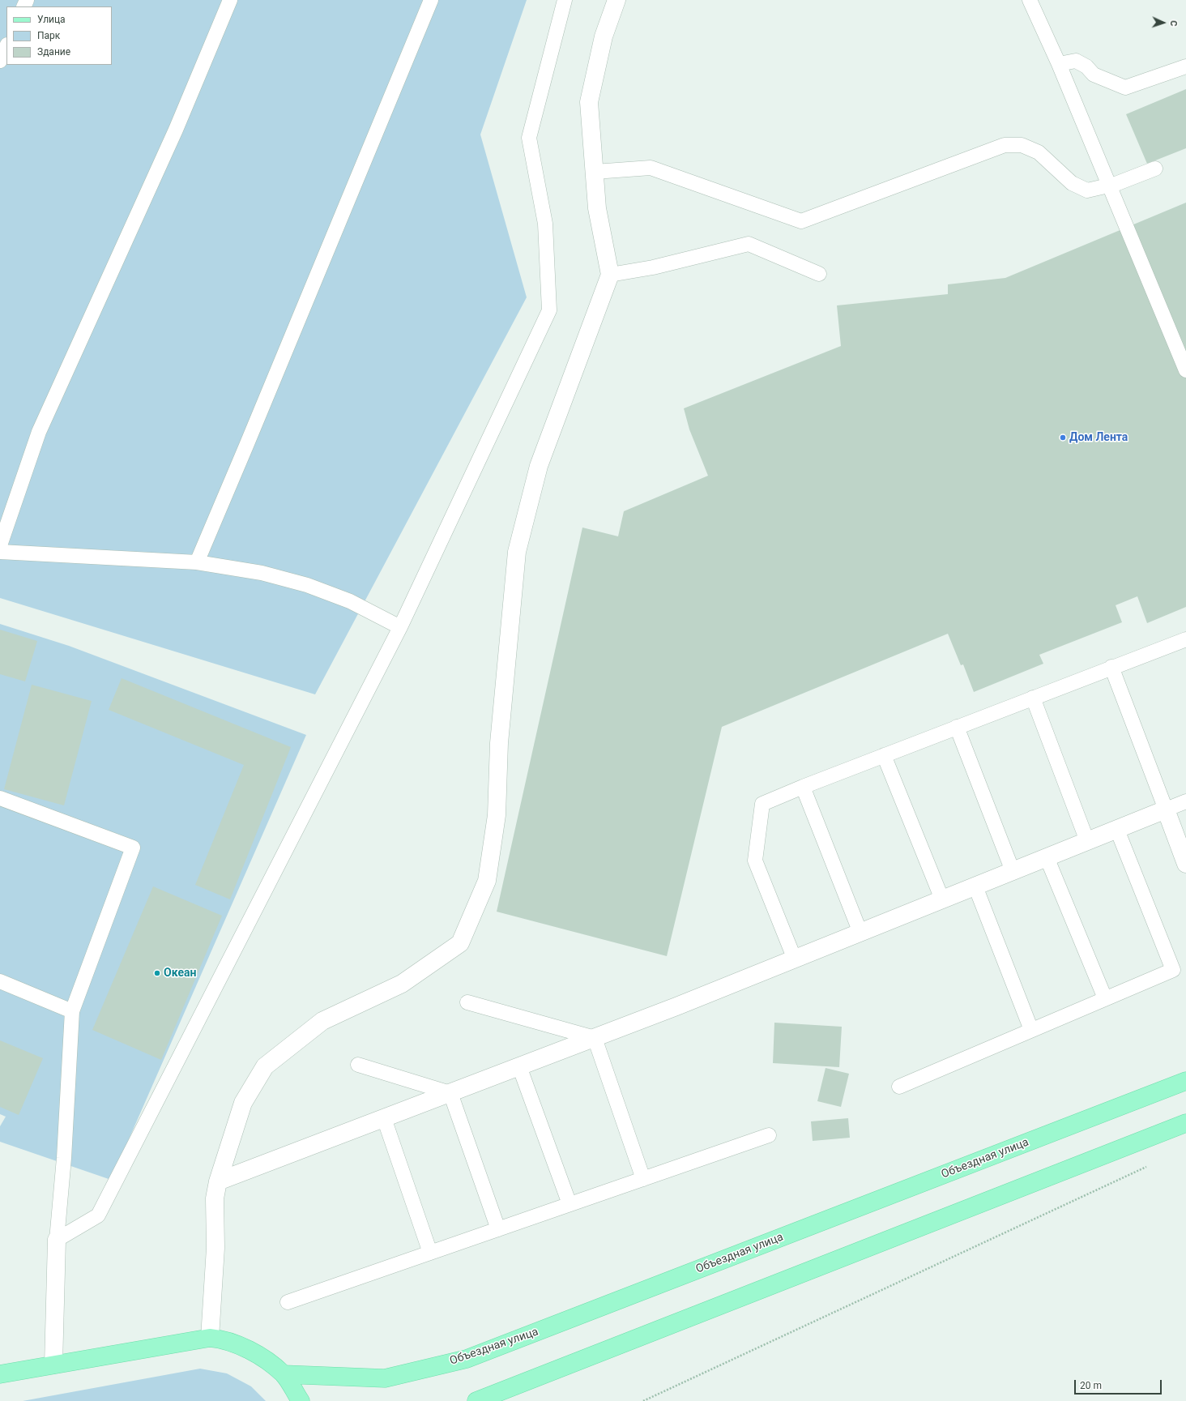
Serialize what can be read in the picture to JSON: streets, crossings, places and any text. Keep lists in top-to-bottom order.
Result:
{
  "streets": {
    "main road": ["Объездная улица"]
  },
  "places": ["Дом Лента", "Океан"],
  "legend": ["Улица", "Парк", "Здание"],
  "scale_bar": "20 m",
  "north": "right"
}
